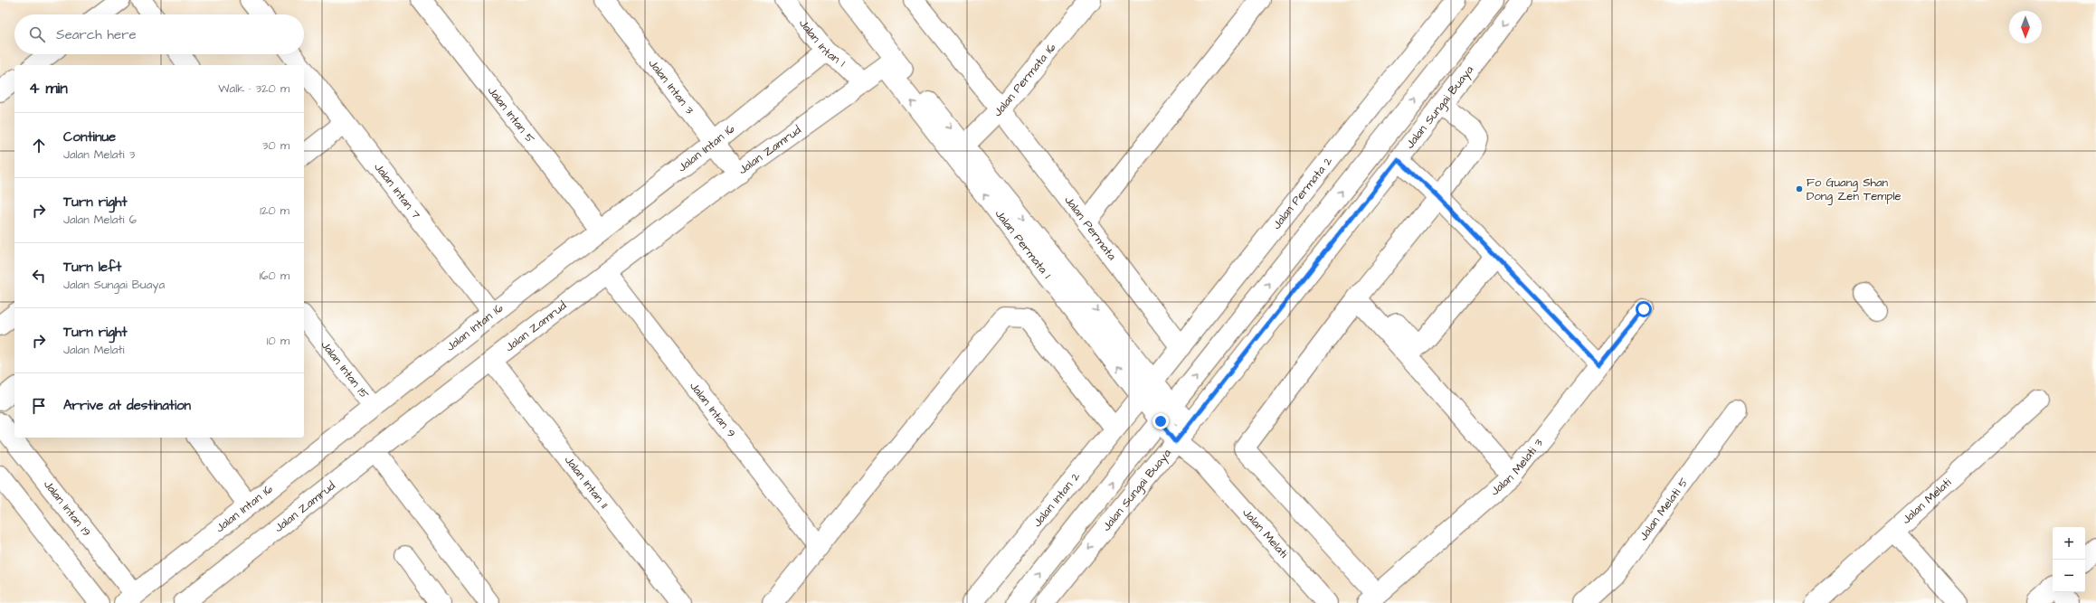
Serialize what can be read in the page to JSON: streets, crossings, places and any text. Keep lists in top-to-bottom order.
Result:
{
  "streets": {
    "street": [
      "Jalan Intan 1",
      "Jalan Permata 16",
      "Jalan Intan 3",
      "Jalan Sungai Buaya",
      "Jalan Intan 5",
      "Jalan Intan 16",
      "Jalan Zamrud",
      "Jalan Intan 7",
      "Jalan Permata 2",
      "Jalan Permata",
      "Jalan Permata 1",
      "Jalan Intan 15",
      "Jalan Intan 9",
      "Jalan Melati 3",
      "Jalan Intan 11",
      "Jalan Intan 2",
      "Jalan Melati",
      "Jalan Intan 19",
      "Jalan Melati 5"
    ]
  },
  "crossings": [
    ["Jalan Intan 1", "Jalan Intan 16"],
    ["Jalan Intan 1", "Jalan Zamrud"],
    ["Jalan Permata 16", "Jalan Permata"],
    ["Jalan Permata 16", "Jalan Permata 1"],
    ["Jalan Intan 3", "Jalan Intan 16"],
    ["Jalan Intan 3", "Jalan Zamrud"],
    ["Jalan Sungai Buaya", "Jalan Permata 1"],
    ["Jalan Sungai Buaya", "Jalan Melati"],
    ["Jalan Intan 5", "Jalan Intan 16"],
    ["Jalan Intan 16", "Jalan Intan 7"],
    ["Jalan Intan 16", "Jalan Intan 15"],
    ["Jalan Intan 16", "Jalan Intan 19"],
    ["Jalan Zamrud", "Jalan Permata 1"],
    ["Jalan Zamrud", "Jalan Intan 9"],
    ["Jalan Zamrud", "Jalan Intan 11"],
    ["Jalan Permata 2", "Jalan Permata"],
    ["Jalan Permata 2", "Jalan Permata 1"],
    ["Jalan Permata 1", "Jalan Intan 2"],
    ["Jalan Permata 1", "Jalan Melati"]
  ],
  "places": ["Fo Guang Shan Dong Zen Temple"],
  "north": "bottom",
  "page": {
    "search": "Search here",
    "heading": ["4 min", "Walk · 320 m"],
    "list": [
      ["Continue", "Jalan Melati 3", "30 m"],
      ["Turn right", "Jalan Melati 6", "120 m"],
      ["Turn left", "Jalan Sungai Buaya", "160 m"],
      ["Turn right", "Jalan Melati", "10 m"],
      "Arrive at destination"
    ],
    "map_buttons": ["+", "−"]
  }
}
